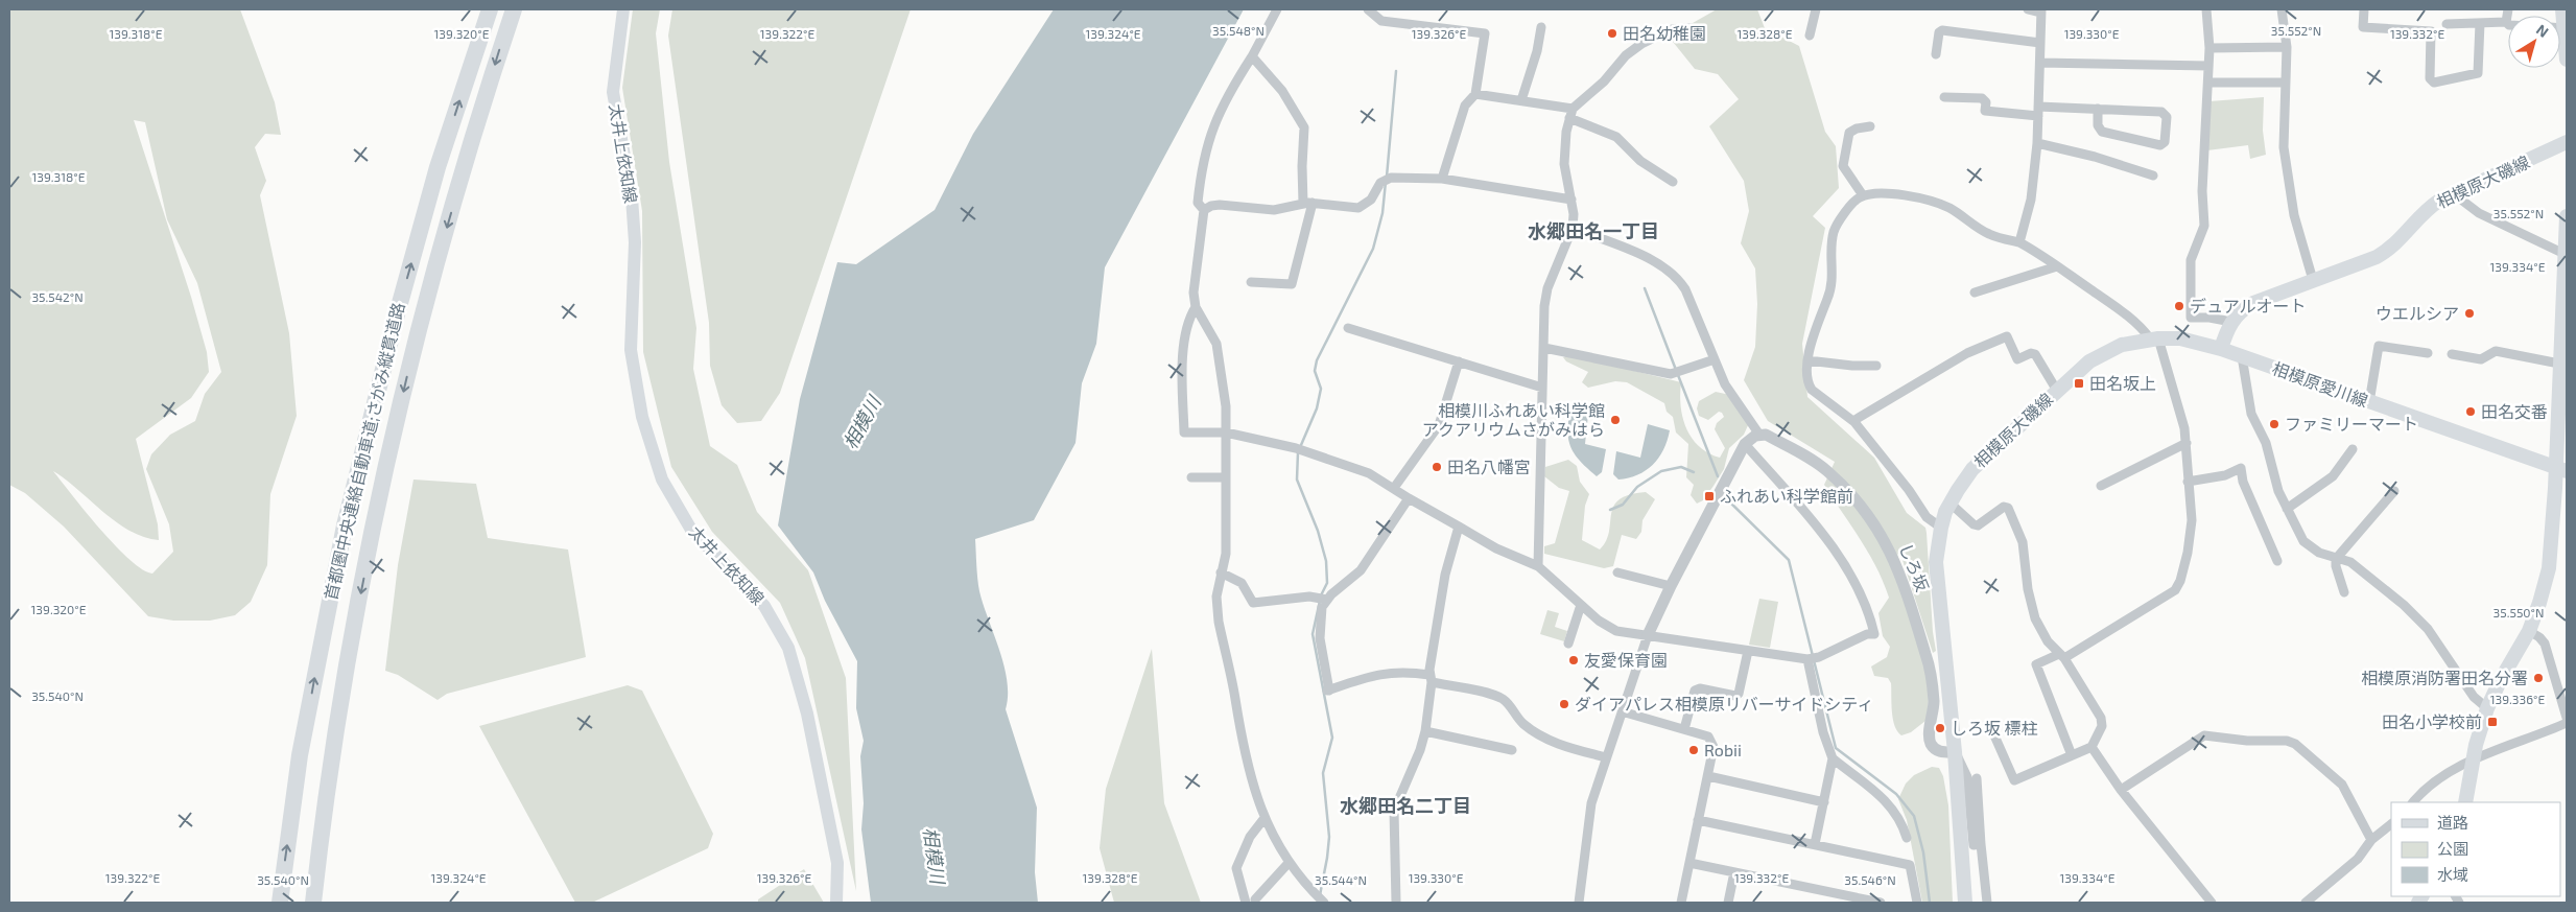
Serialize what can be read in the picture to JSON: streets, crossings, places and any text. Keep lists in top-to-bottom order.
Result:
{
  "streets": {
    "highway": ["首都圏中央連絡自動車道;さがみ縦貫道路"],
    "main road": ["太井上依知線", "相模原大磯線", "相模原愛川線"],
    "street": ["しろ坂"]
  },
  "crossings": [
    ["相模原大磯線", "相模原愛川線"],
    ["相模原大磯線", "しろ坂"]
  ],
  "districts": ["水郷田名一丁目", "水郷田名二丁目"],
  "water": ["相模川"],
  "places": {
    "other": [
      "田名幼稚園",
      "デュアルオート",
      "ウエルシア",
      "田名交番",
      "相模川ふれあい科学館 アクアリウムさがみはら",
      "ファミリーマート",
      "田名八幡宮",
      "友愛保育園",
      "相模原消防署田名分署",
      "ダイアパレス相模原リバーサイドシティ",
      "しろ坂 標柱",
      "Robii"
    ],
    "transit": ["田名坂上", "ふれあい科学館前", "田名小学校前"]
  },
  "legend": ["道路", "公園", "水域"],
  "north": "top right",
  "coordinates": [
    "35.548°N",
    "35.552°N",
    "139.318°E",
    "139.320°E",
    "139.322°E",
    "139.324°E",
    "139.326°E",
    "139.328°E",
    "139.330°E",
    "139.332°E",
    "139.334°E",
    "35.542°N",
    "35.550°N",
    "35.540°N",
    "139.336°E",
    "35.544°N",
    "35.546°N"
  ]
}
